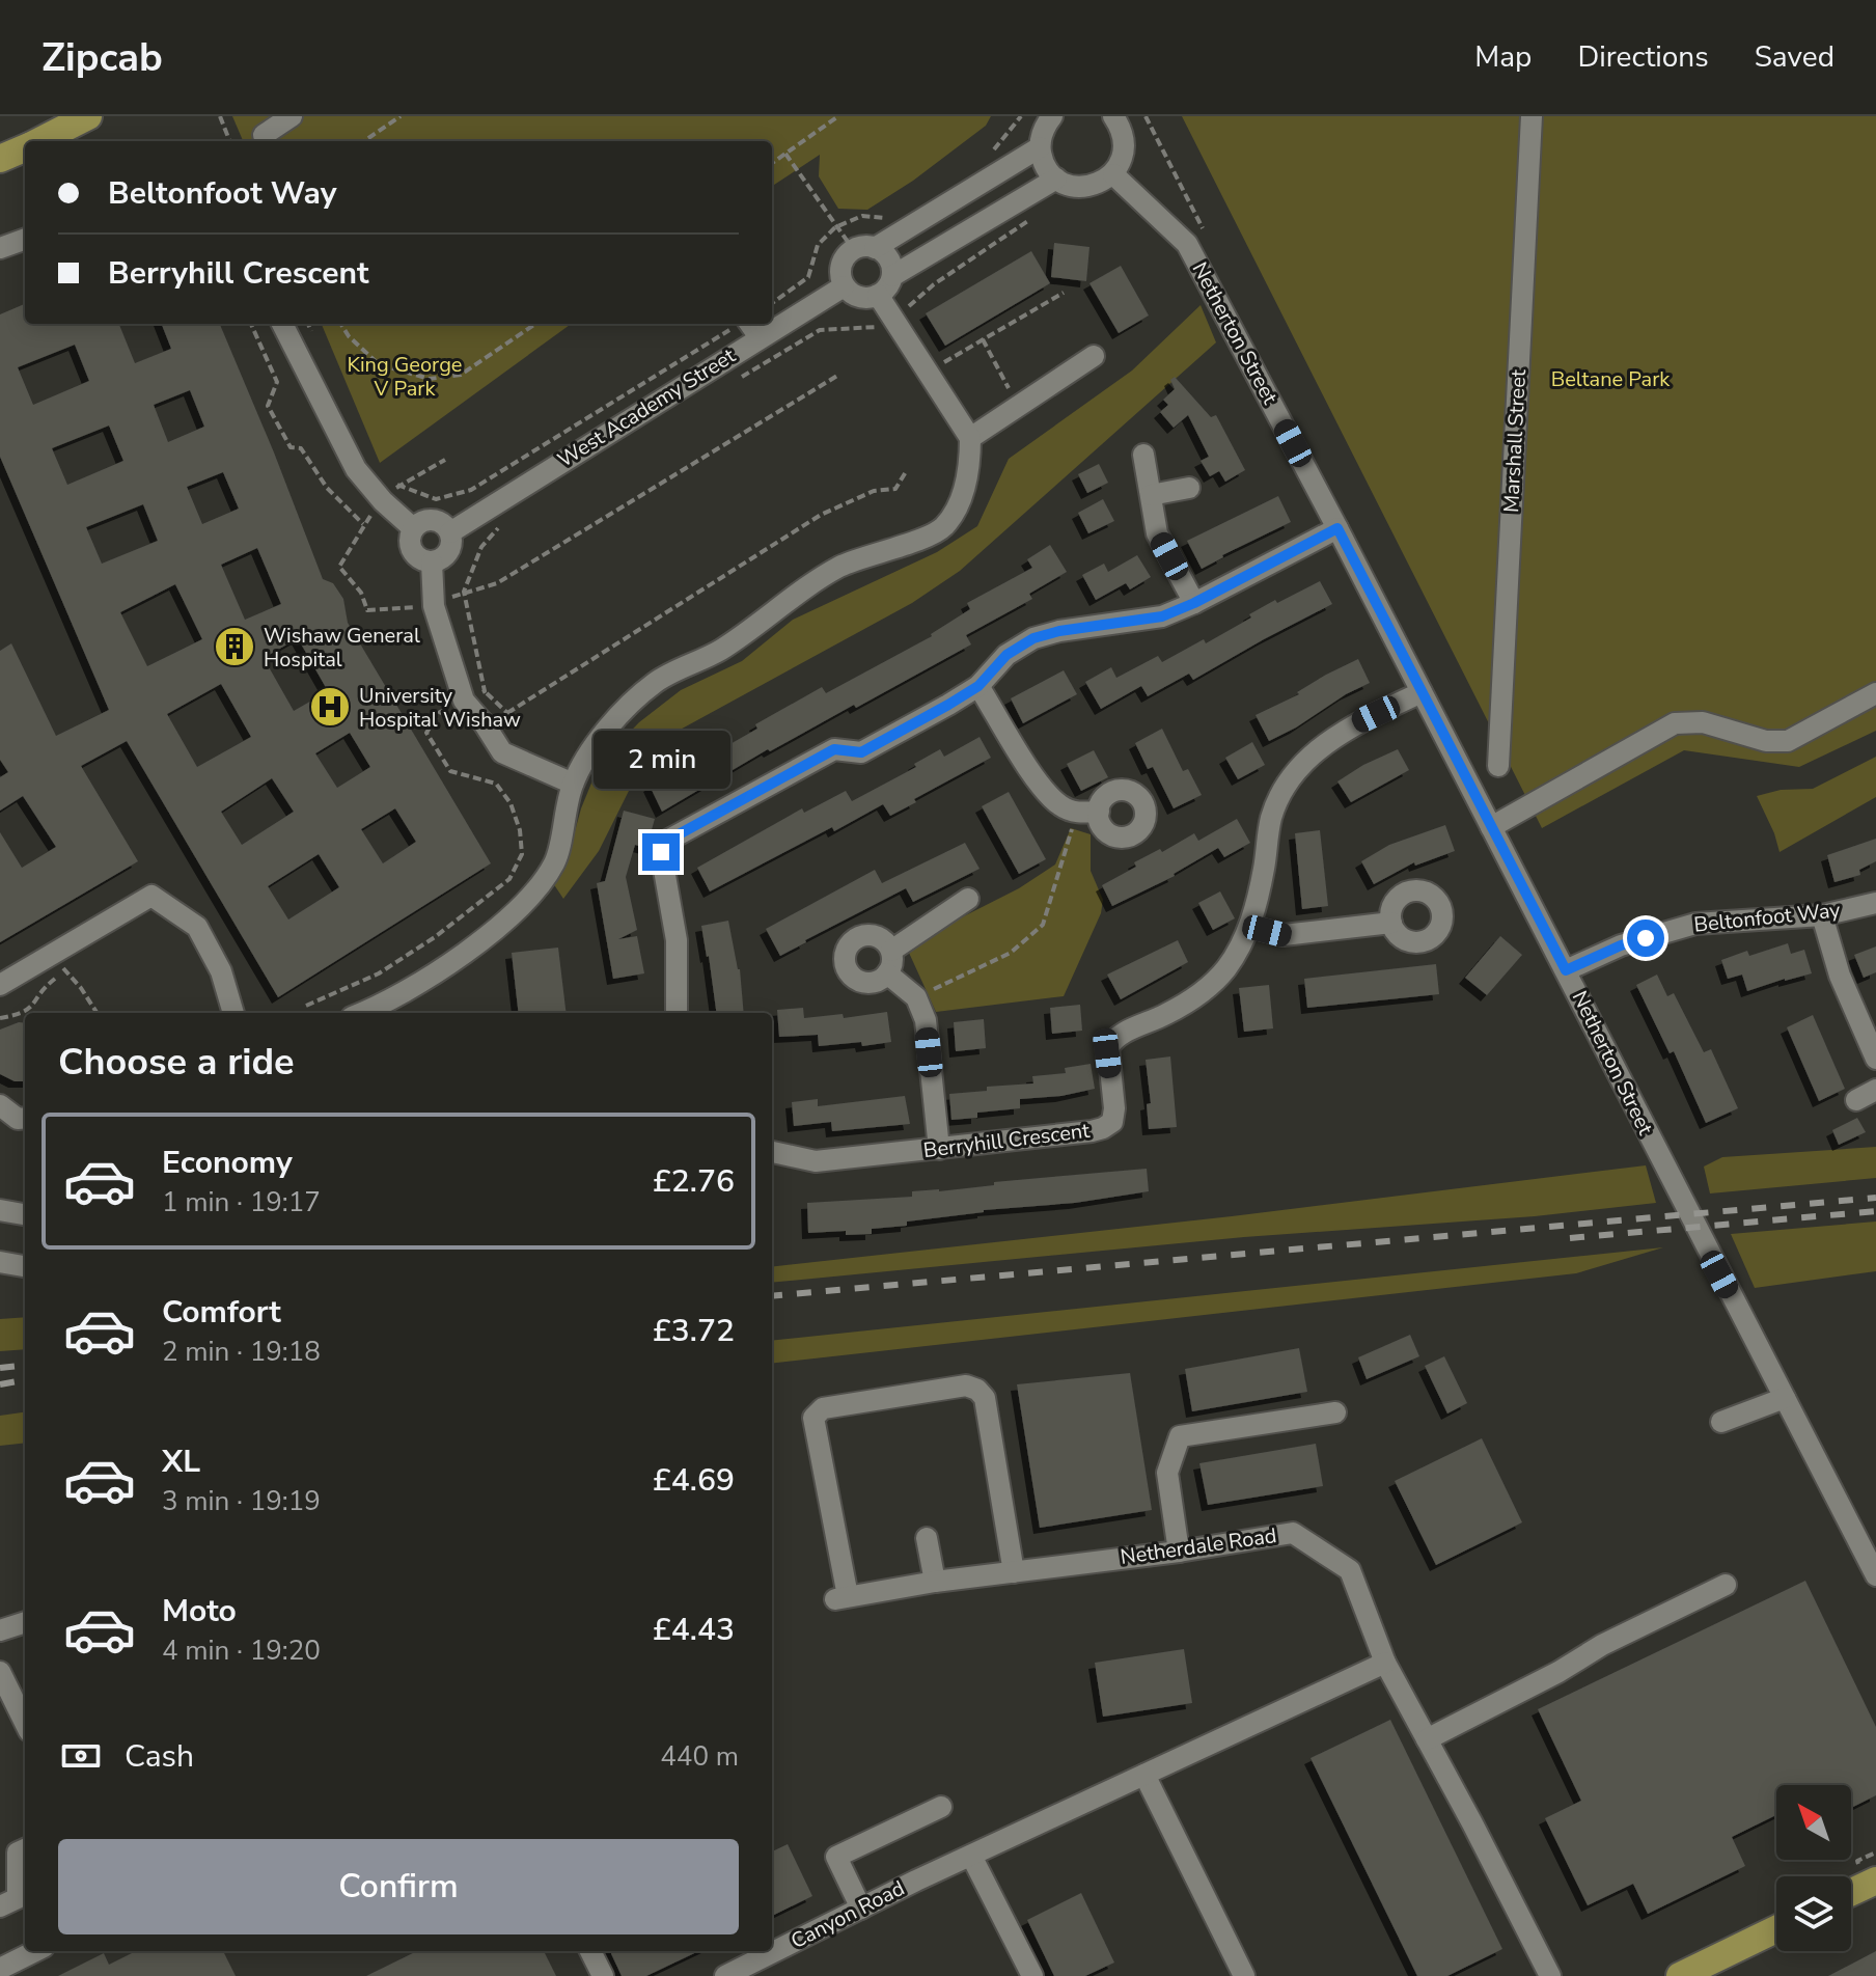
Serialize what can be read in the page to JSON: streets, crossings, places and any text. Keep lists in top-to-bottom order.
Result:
{
  "streets": {
    "street": [
      "Netherton Street",
      "West Academy Street",
      "Marshall Street",
      "Beltonfoot Way",
      "Berryhill Crescent",
      "Netherdale Road",
      "Canyon Road"
    ]
  },
  "crossings": [
    ["Netherton Street", "Beltonfoot Way"],
    ["Netherton Street", "Berryhill Crescent"],
    ["Netherdale Road", "Canyon Road"]
  ],
  "parks": ["King George V Park", "Beltane Park"],
  "places": {
    "building": ["Wishaw General Hospital"],
    "hospital": ["University Hospital Wishaw"]
  },
  "north": "top left",
  "page": {
    "header": "Zipcab",
    "nav": ["Map", "Directions", "Saved"],
    "banner": ["Beltonfoot Way", "Berryhill Crescent"],
    "bubble": "2 min",
    "heading": "Choose a ride",
    "list": [
      {
        "name": "Economy",
        "note": "1 min · 19:17",
        "value": "£2.76"
      },
      {
        "name": "Comfort",
        "note": "2 min · 19:18",
        "value": "£3.72"
      },
      {
        "name": "XL",
        "note": "3 min · 19:19",
        "value": "£4.69"
      },
      {
        "name": "Moto",
        "note": "4 min · 19:20",
        "value": "£4.43"
      }
    ],
    "pay": ["Cash", "440 m"],
    "buttons": "Confirm"
  }
}
